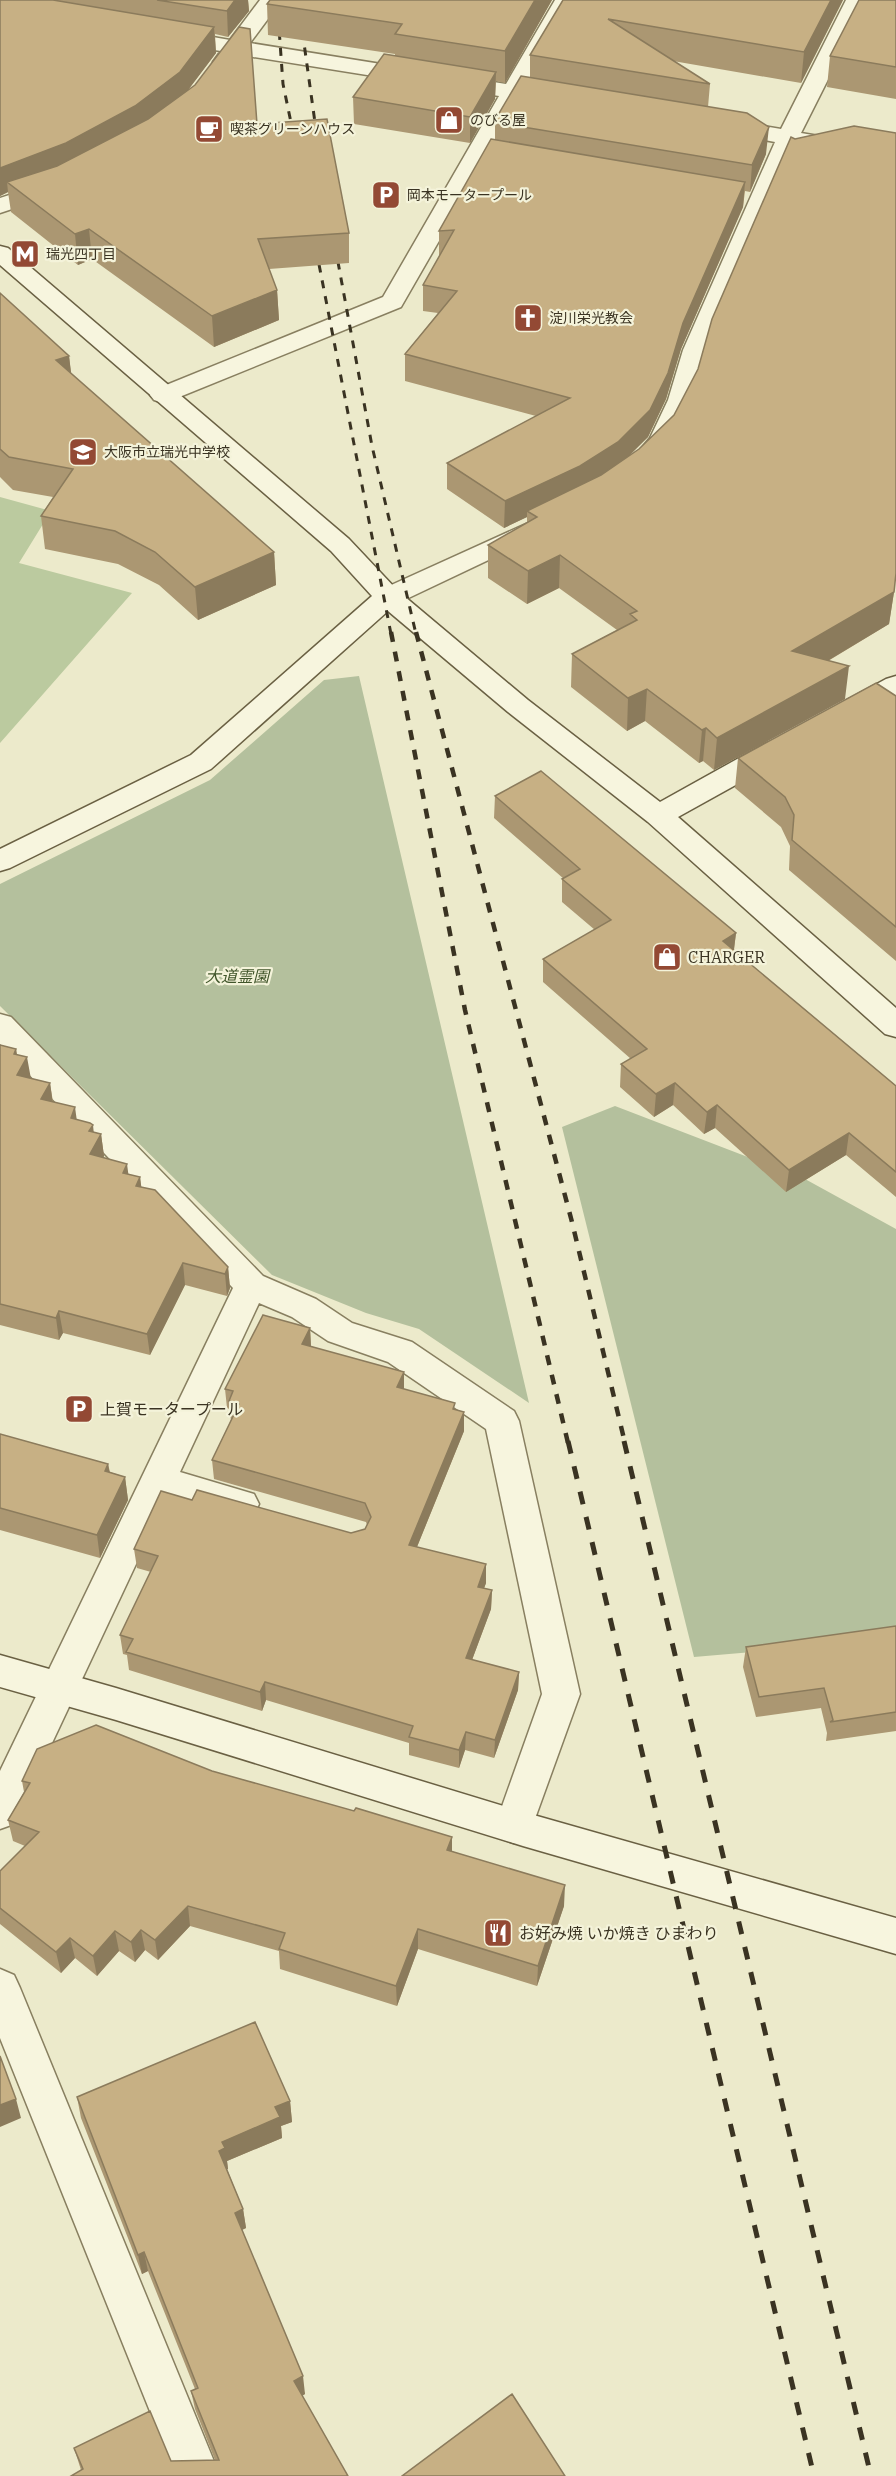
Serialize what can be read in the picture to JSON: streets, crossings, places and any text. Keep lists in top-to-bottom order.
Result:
{
  "parks": ["大道霊園"],
  "places": {
    "shop": ["のびる屋", "CHARGER"],
    "cafe": ["喫茶グリーンハウス"],
    "parking": ["岡本モータープール", "上賀モータープール"],
    "metro station": ["瑞光四丁目"],
    "church": ["淀川栄光教会"],
    "school or university": ["大阪市立瑞光中学校"],
    "restaurant": ["お好み焼 いか焼き ひまわり"]
  }
}
